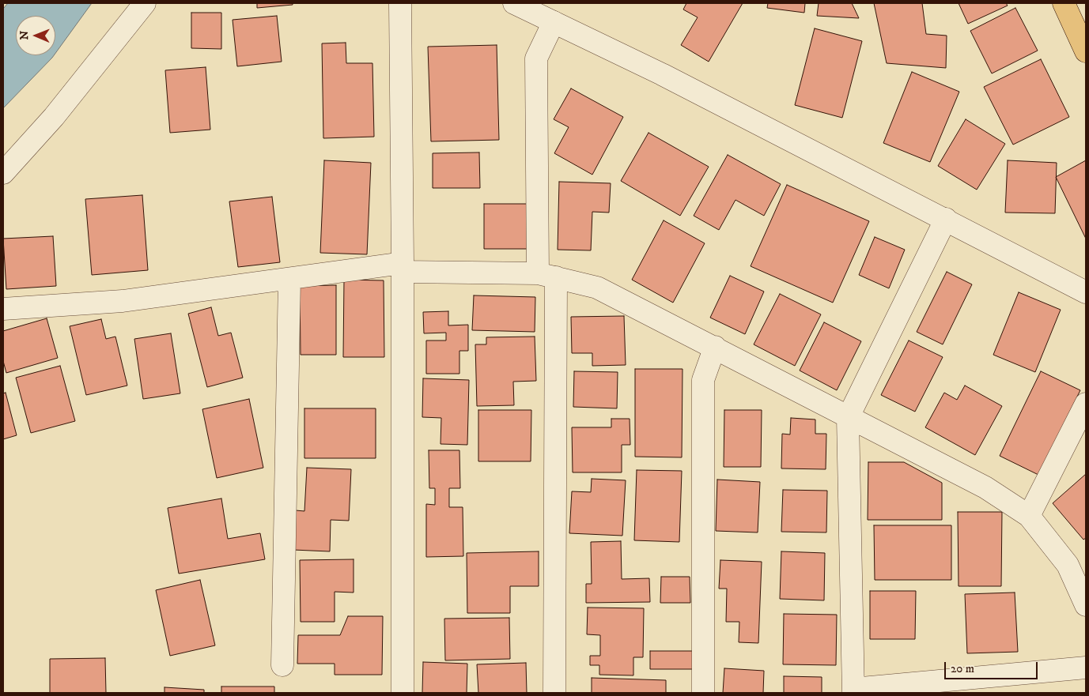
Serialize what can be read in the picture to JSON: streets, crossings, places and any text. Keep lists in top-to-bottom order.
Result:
{
  "scale_bar": "20 m",
  "north": "left"
}
